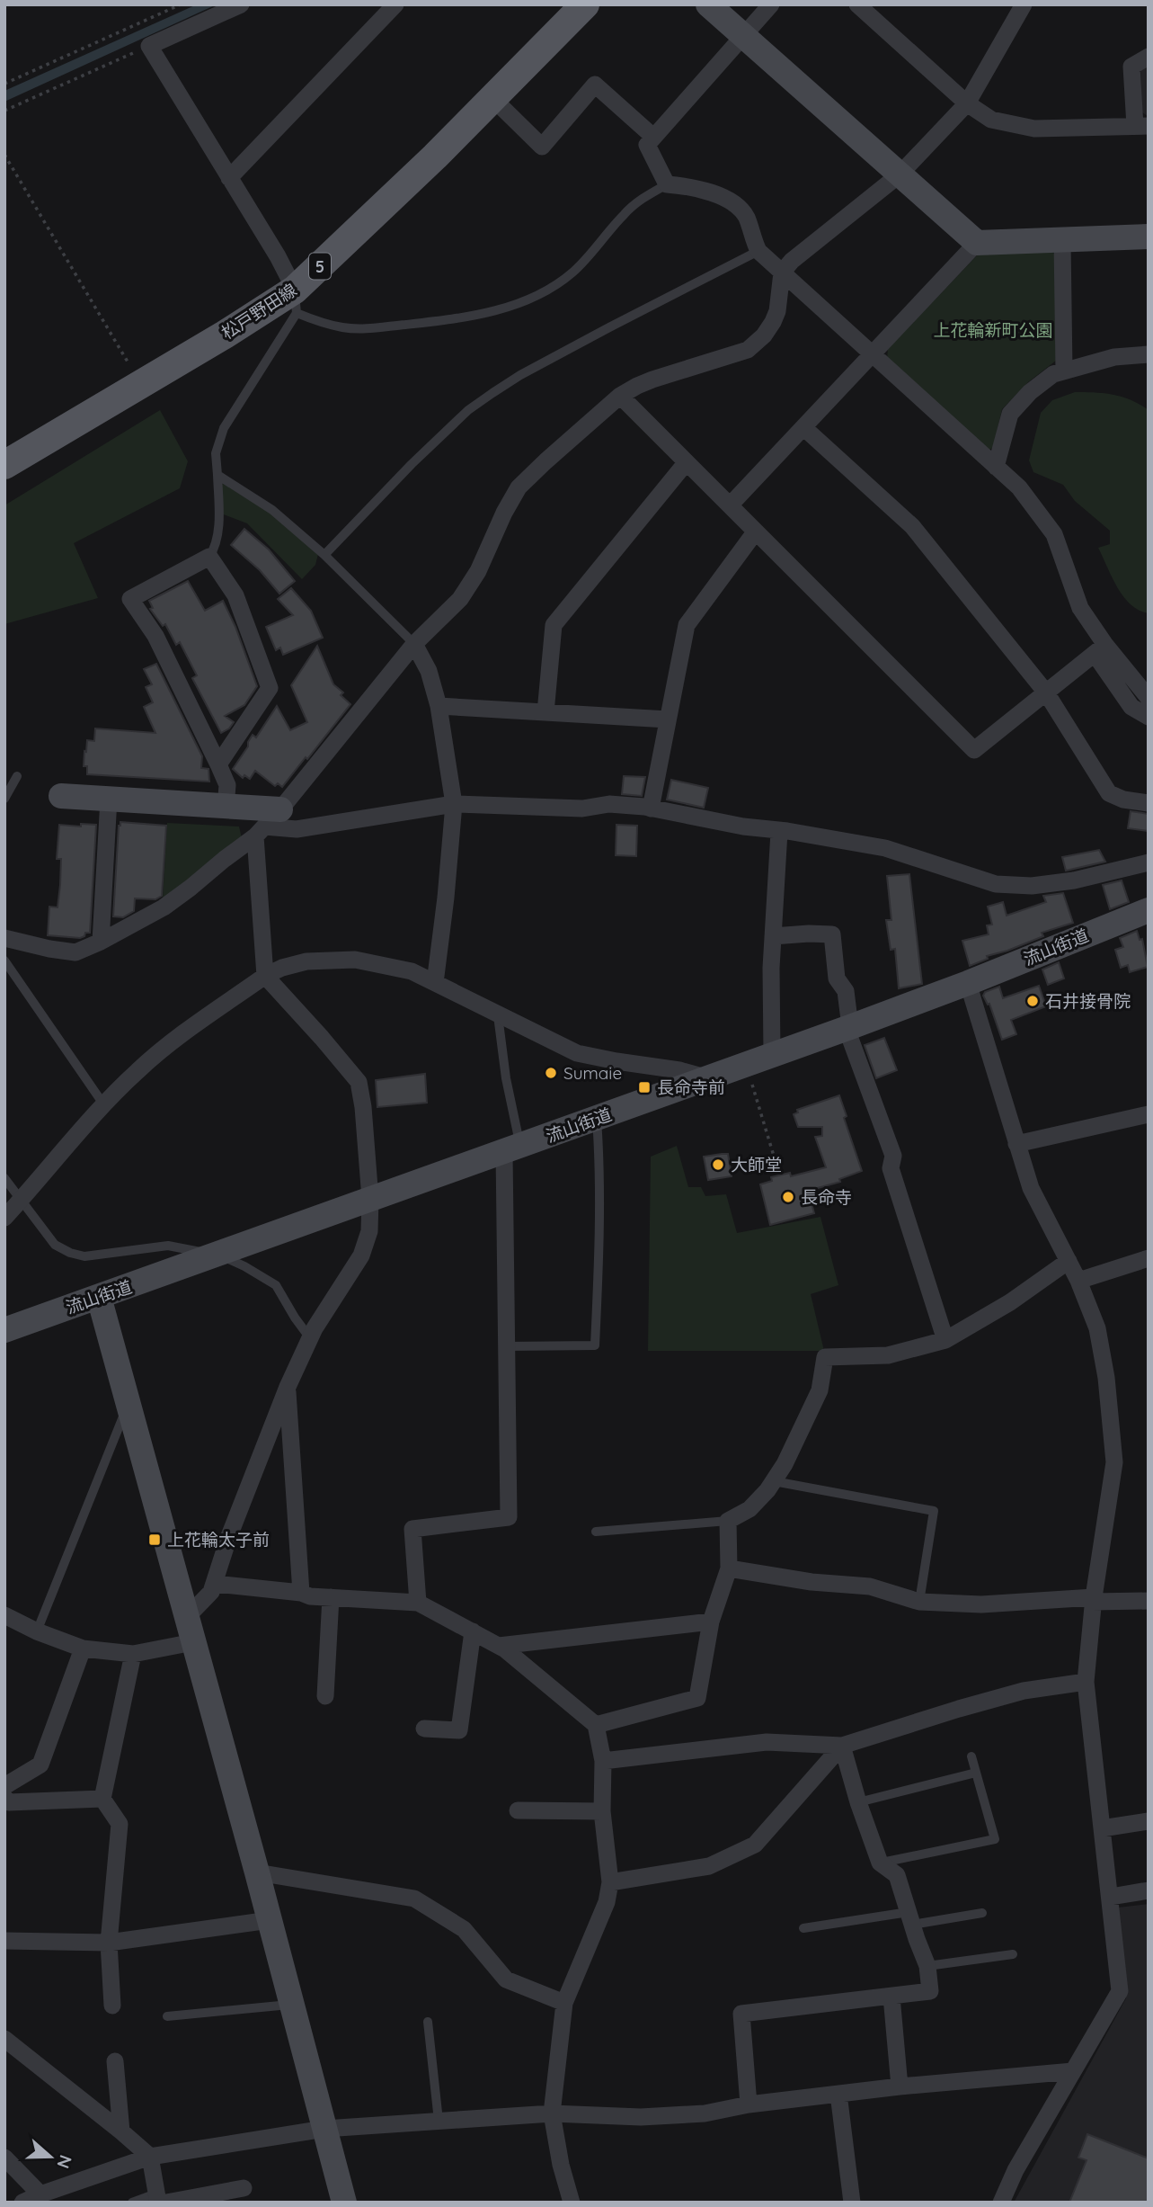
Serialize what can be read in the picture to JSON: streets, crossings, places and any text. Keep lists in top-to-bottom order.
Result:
{
  "streets": {
    "main road": ["5", "松戸野田線"],
    "street": ["流山街道"]
  },
  "parks": ["上花輪新町公園"],
  "places": {
    "other": [
      "石井接骨院",
      "Sumaie",
      "大師堂",
      "長命寺"
    ],
    "transit": ["長命寺前", "上花輪太子前"]
  },
  "north": "right"
}
